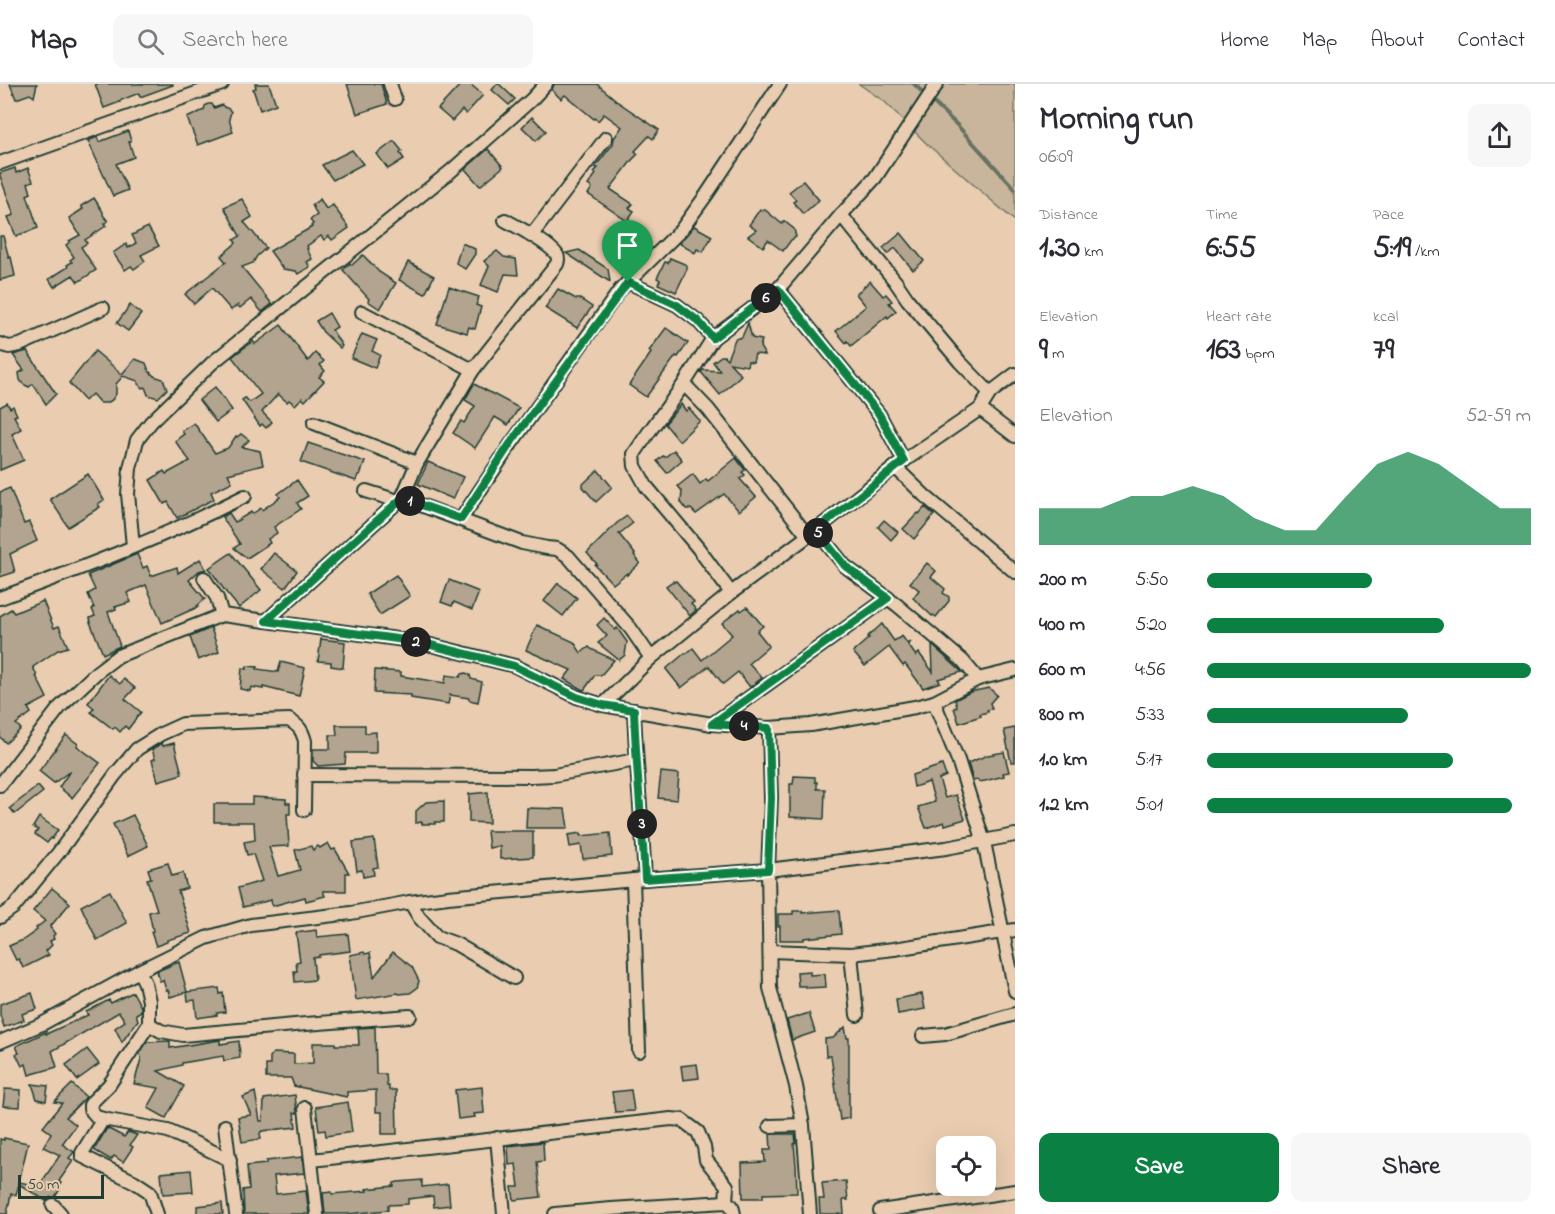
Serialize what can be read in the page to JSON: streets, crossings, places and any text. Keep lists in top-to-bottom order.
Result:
{
  "scale_bar": "50 m",
  "page": {
    "header": "Map",
    "search": "Search here",
    "nav": [
      "Home",
      "Map",
      "About",
      "Contact"
    ],
    "heading": ["Morning run", "06:09"],
    "stats": [
      ["Distance", "1.30 km"],
      ["Time", "6:55"],
      ["Pace", "5:19 /km"],
      ["Elevation", "9 m"],
      ["Heart rate", "163 bpm"],
      ["kcal", "79"]
    ],
    "pins": [
      "6",
      "1",
      "5",
      "2",
      "4",
      "3"
    ],
    "chart": ["Elevation", "52–59 m"],
    "list": [
      {
        "name": "200 m",
        "note": "5:50"
      },
      {
        "name": "400 m",
        "note": "5:20"
      },
      {
        "name": "600 m",
        "note": "4:56"
      },
      {
        "name": "800 m",
        "note": "5:33"
      },
      {
        "name": "1.0 km",
        "note": "5:17"
      },
      {
        "name": "1.2 km",
        "note": "5:01"
      }
    ],
    "buttons": ["Save", "Share"],
    "scale": "50 m"
  }
}
